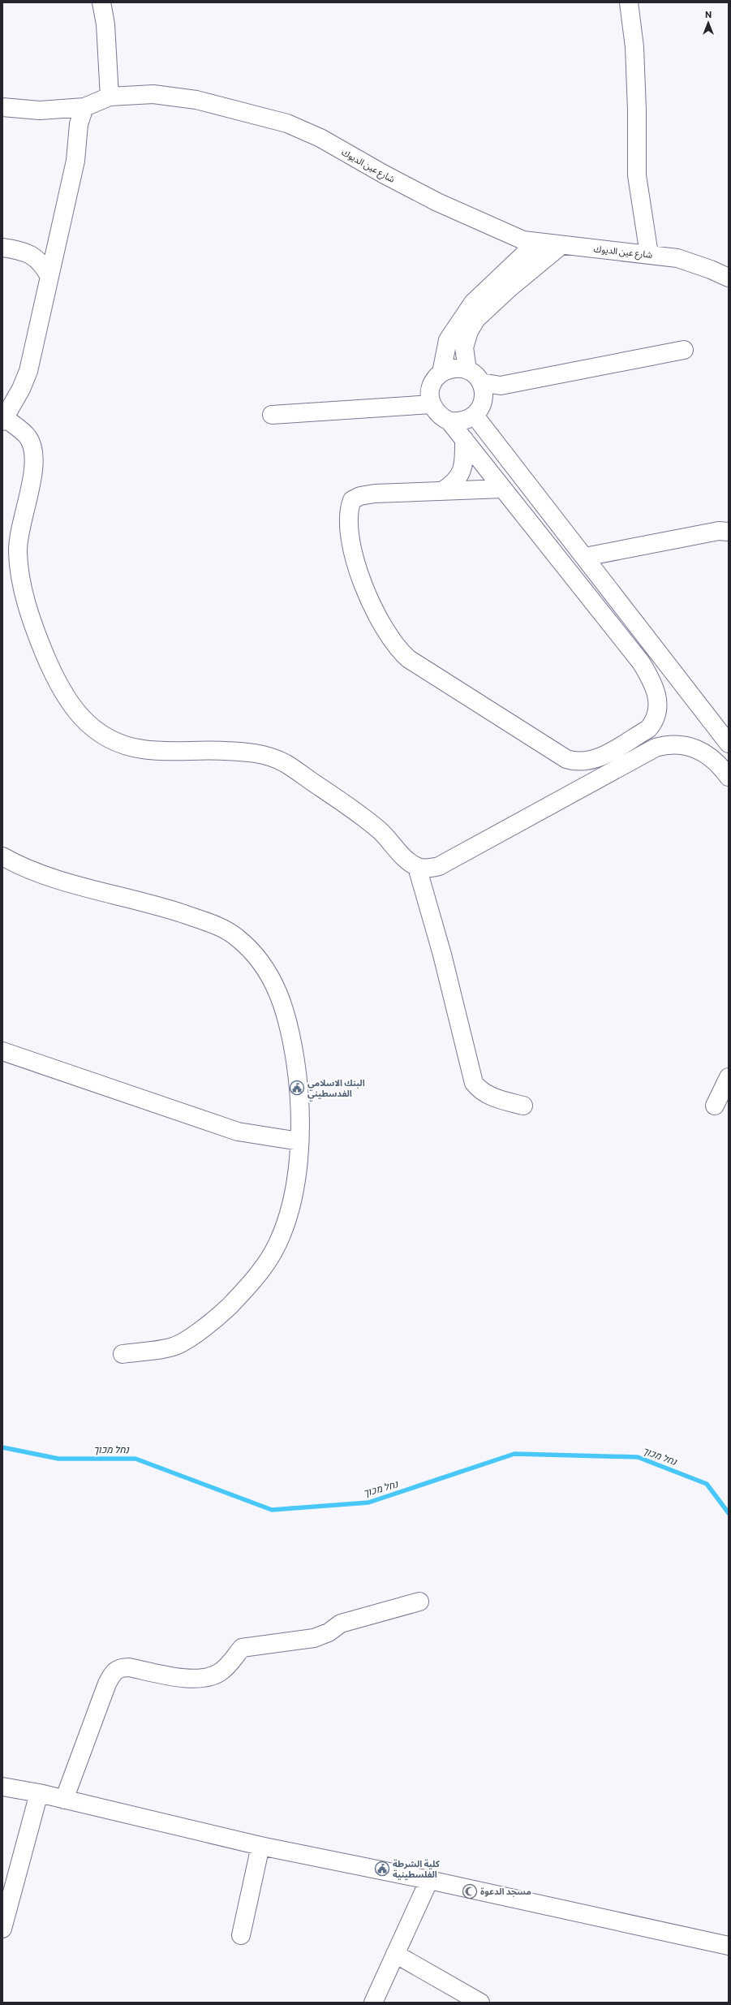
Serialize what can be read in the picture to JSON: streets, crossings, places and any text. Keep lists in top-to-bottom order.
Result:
{
  "streets": {
    "street": ["شارع عين الديوك"]
  },
  "water": ["נחל מכוך"],
  "places": {
    "public building": ["البنك الاسلامي الفدسطيني", "كلية الشرطة الفلسطينية"],
    "mosque": ["مسجد الدعوة"]
  },
  "north": "top"
}
